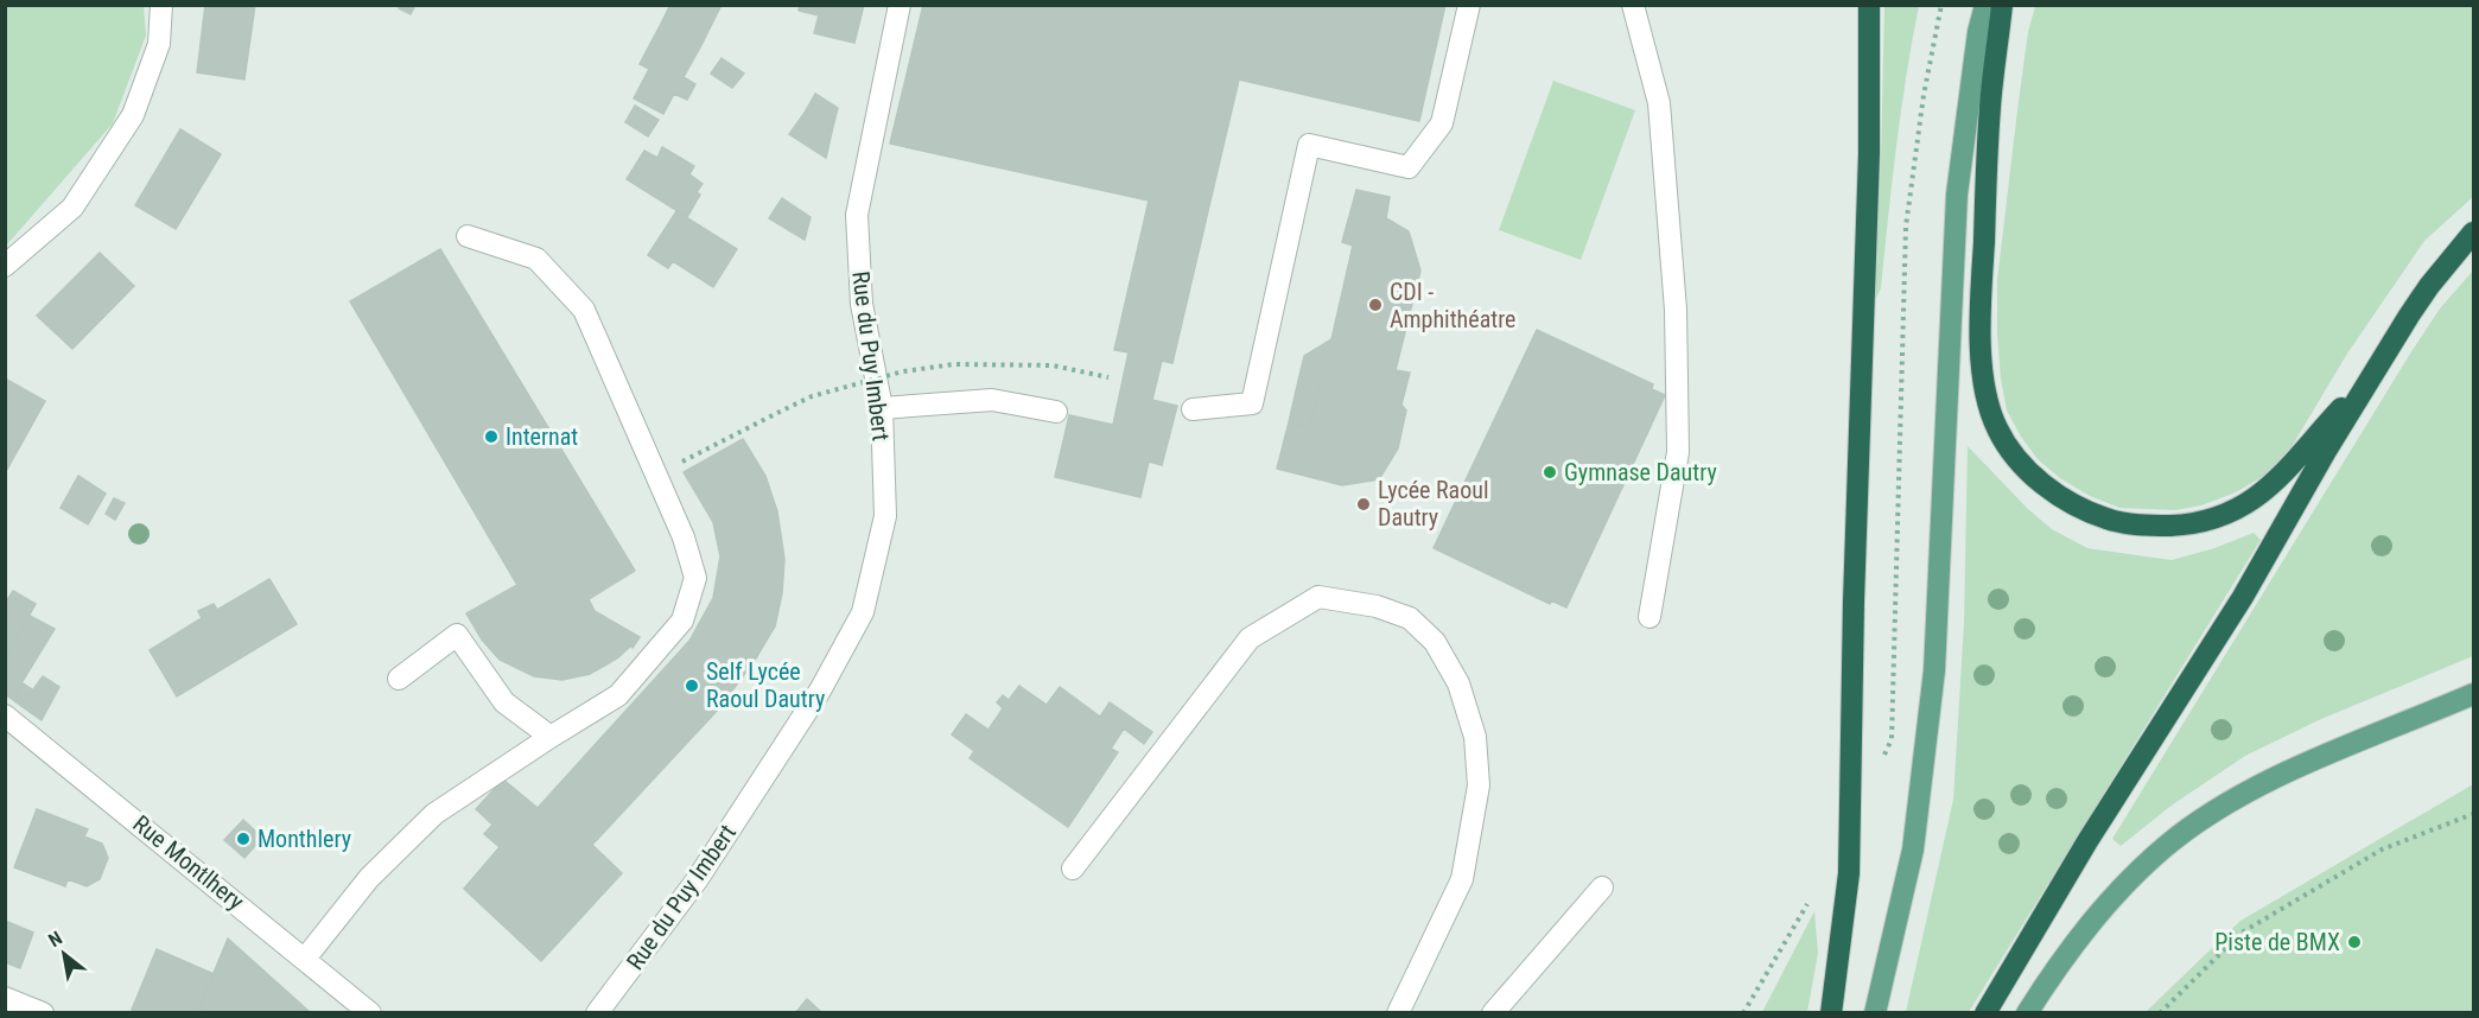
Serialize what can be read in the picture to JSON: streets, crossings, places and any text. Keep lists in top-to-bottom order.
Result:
{
  "streets": {
    "street": ["Rue du Puy Imbert", "Rue Montlhery"]
  },
  "places": [
    "CDI - Amphithéatre",
    "Internat",
    "Gymnase Dautry",
    "Lycée Raoul Dautry",
    "Self Lycée Raoul Dautry",
    "Monthlery",
    "Piste de BMX"
  ],
  "north": "top left"
}
